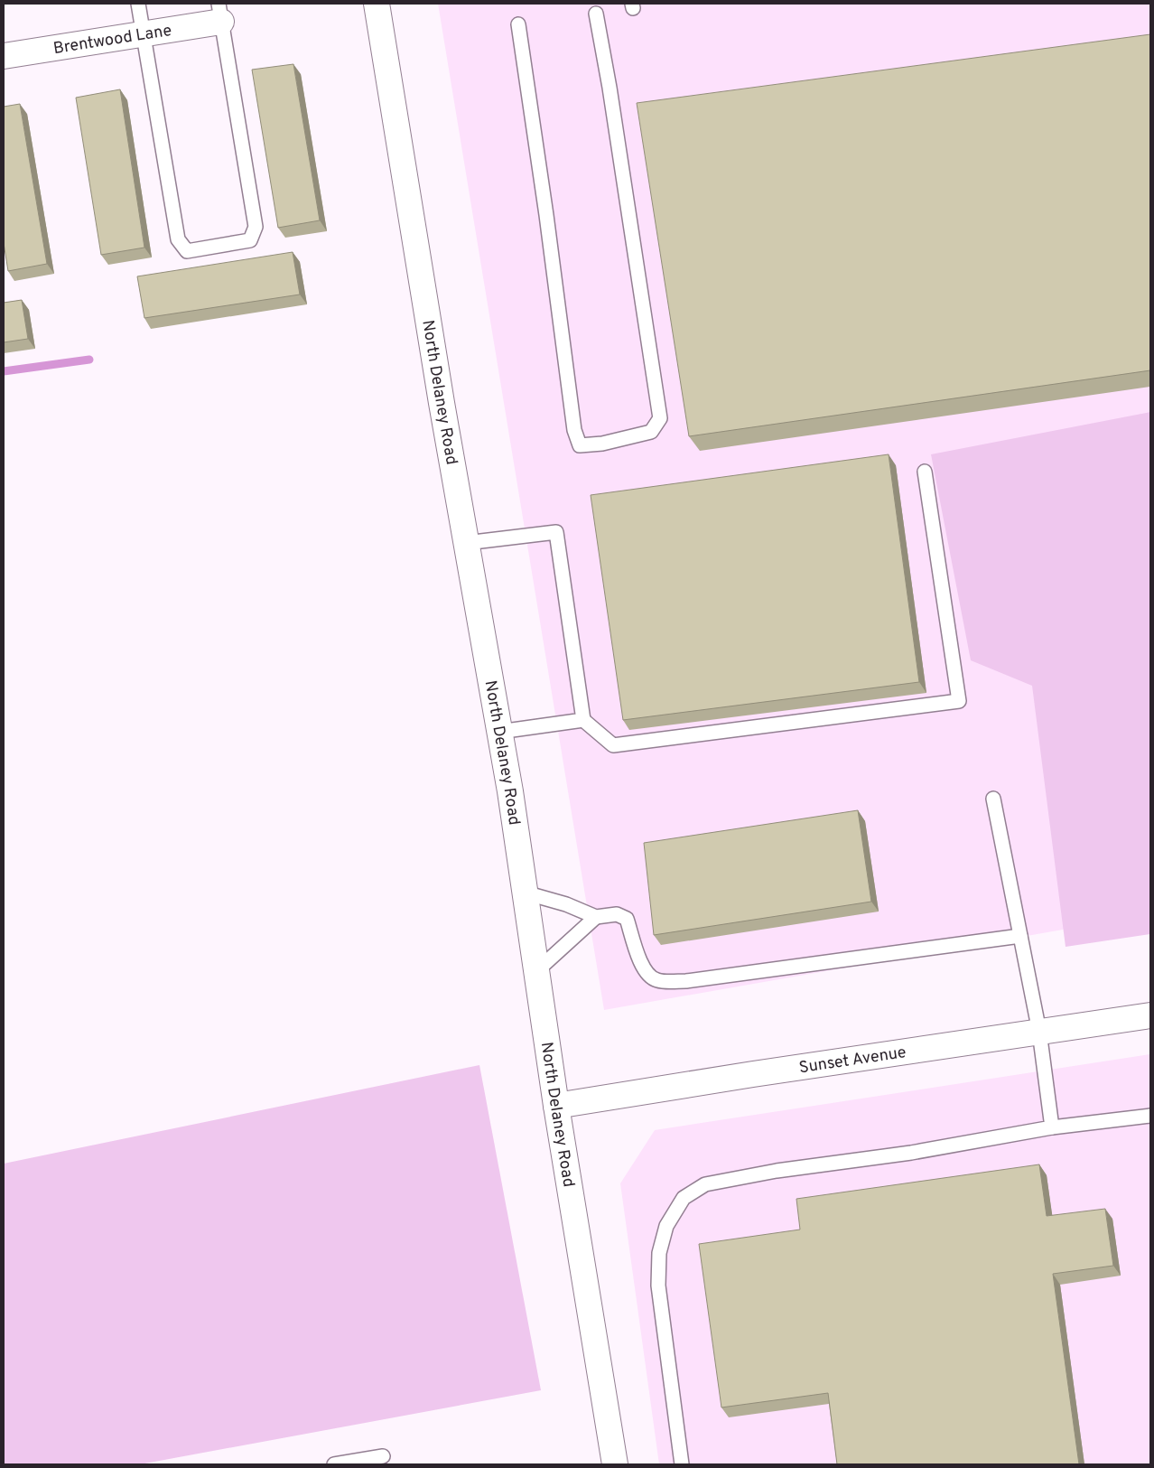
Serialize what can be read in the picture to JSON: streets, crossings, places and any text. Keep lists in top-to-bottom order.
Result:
{
  "streets": {
    "street": ["Brentwood Lane", "North Delaney Road", "Sunset Avenue"]
  },
  "crossings": [
    ["North Delaney Road", "Sunset Avenue"]
  ]
}
